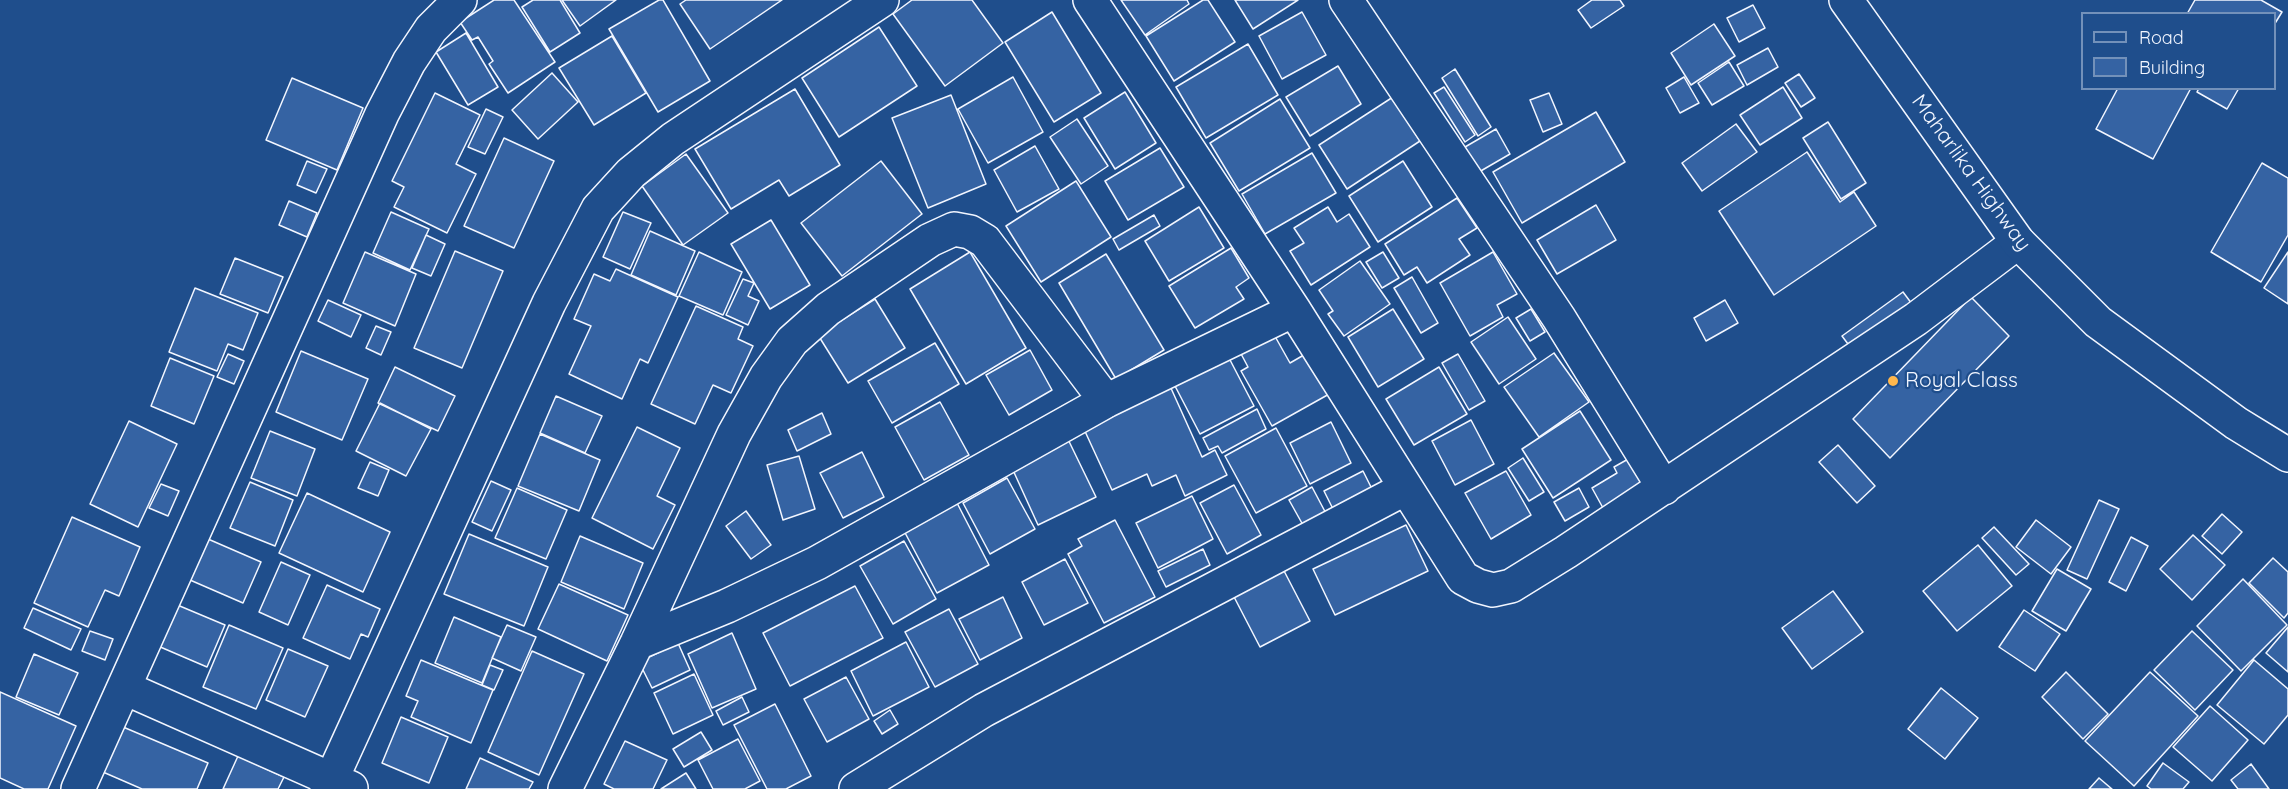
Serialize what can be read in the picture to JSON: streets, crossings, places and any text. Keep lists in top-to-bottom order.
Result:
{
  "streets": {
    "street": ["Maharlika Highway"]
  },
  "places": ["Royal Class"],
  "legend": ["Road", "Building"]
}
